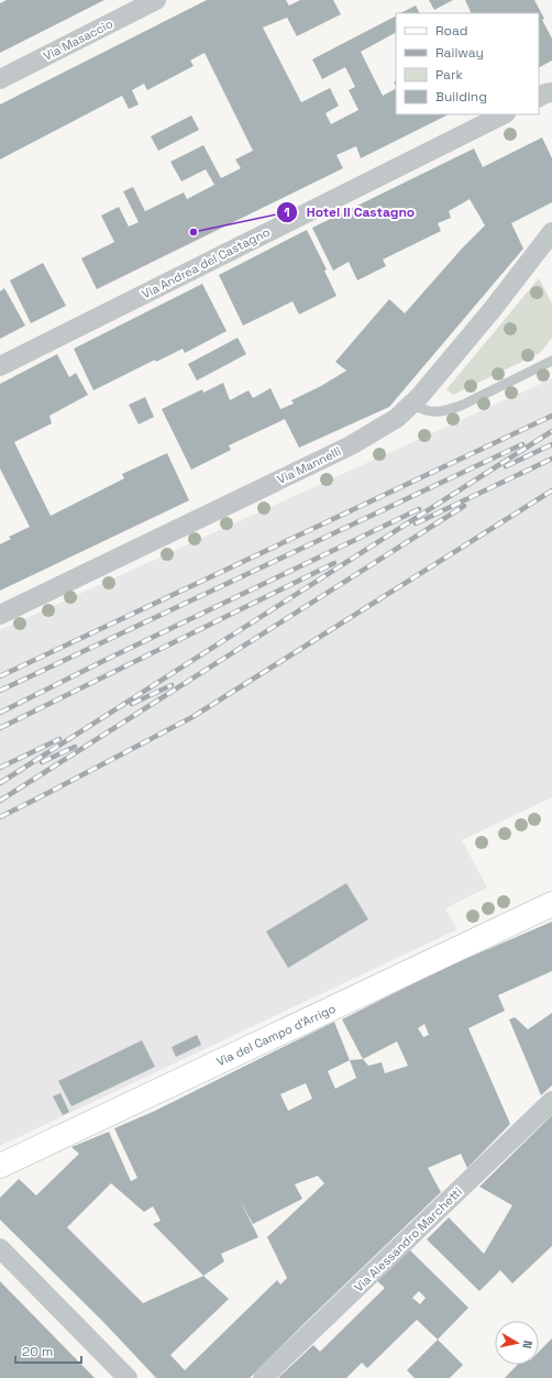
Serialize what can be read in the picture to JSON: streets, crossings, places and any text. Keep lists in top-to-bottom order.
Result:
{
  "streets": {
    "street": [
      "Via Masaccio",
      "Via Andrea del Castagno",
      "Via Mannelli",
      "Via del Campo d'Arrigo",
      "Via Alessandro Marchetti"
    ]
  },
  "places": ["Hotel Il Castagno"],
  "legend": [
    "Road",
    "Railway",
    "Park",
    "Building"
  ],
  "scale_bar": "20 m",
  "north": "right"
}
